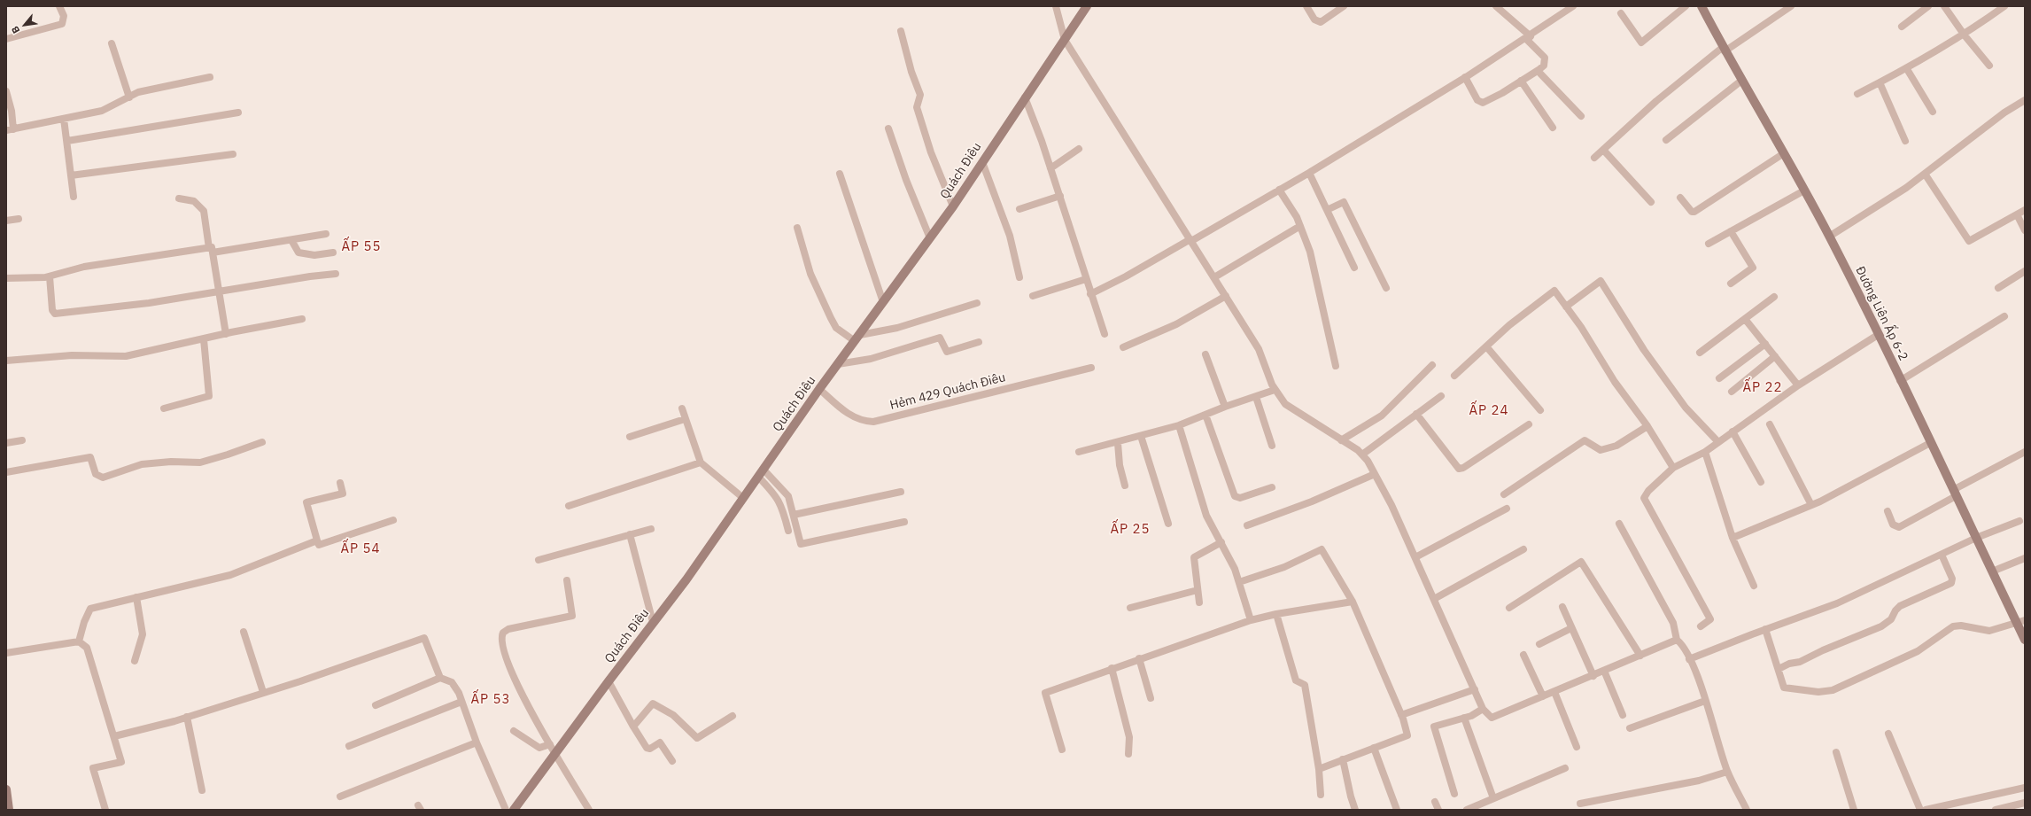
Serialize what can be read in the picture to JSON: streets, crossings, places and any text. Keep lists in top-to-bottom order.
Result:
{
  "streets": {
    "main road": ["Quách Điêu", "Đường Liên Ấp 6-2"],
    "street": ["Hẻm 429 Quách Điêu"]
  },
  "crossings": [
    ["Quách Điêu", "Hẻm 429 Quách Điêu"]
  ],
  "districts": [
    "ẤP 55",
    "ẤP 22",
    "ẤP 24",
    "ẤP 25",
    "ẤP 54",
    "ẤP 53"
  ],
  "north": "bottom left"
}
